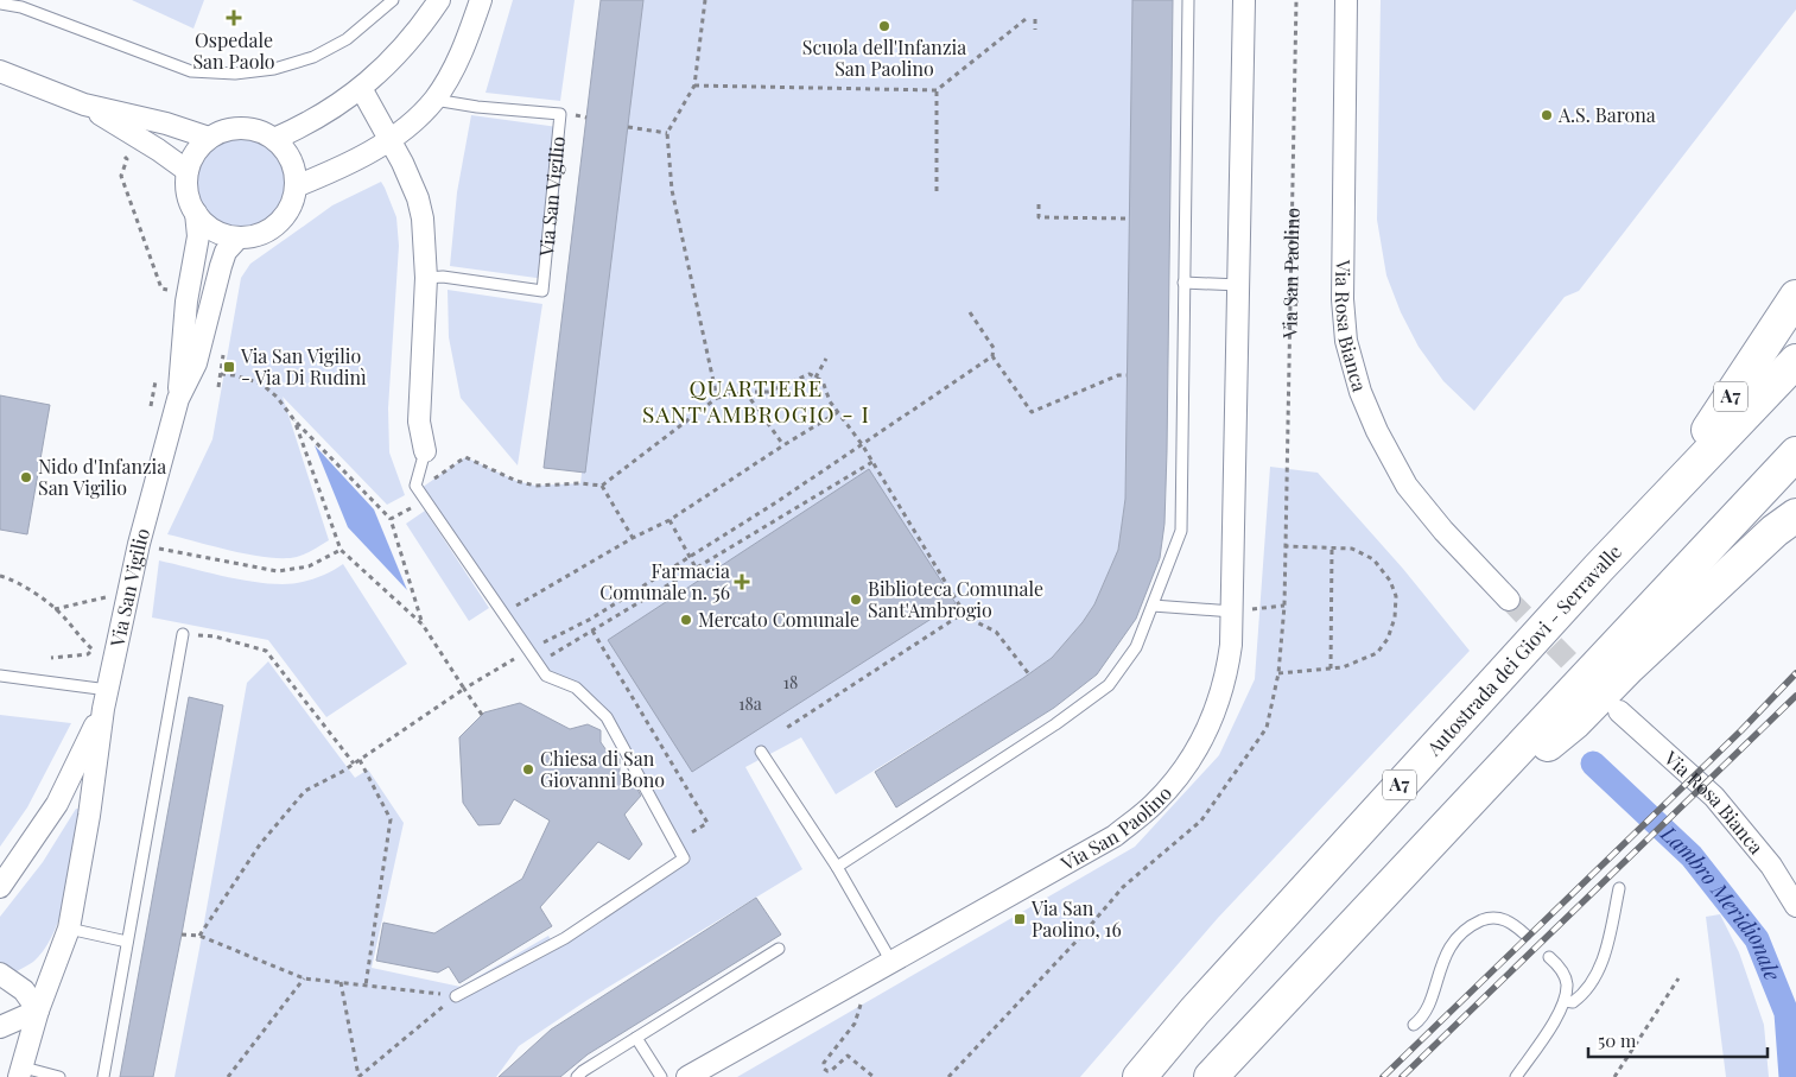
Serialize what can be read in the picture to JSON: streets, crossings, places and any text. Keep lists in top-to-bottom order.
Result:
{
  "streets": {
    "highway": ["A7", "Autostrada dei Giovi - Serravalle"],
    "street": ["Via San Vigilio", "Via San Paolino", "Via Rosa Bianca"]
  },
  "crossings": [
    ["A7", "Autostrada dei Giovi - Serravalle"]
  ],
  "districts": ["QUARTIERE SANT'AMBROGIO - I"],
  "water": ["Lambro Meridionale"],
  "places": {
    "health": ["Ospedale San Paolo", "Farmacia Comunale n. 56"],
    "other": [
      "Scuola dell'Infanzia San Paolino",
      "A.S. Barona",
      "Nido d'Infanzia San Vigilio",
      "Biblioteca Comunale Sant'Ambrogio",
      "Mercato Comunale",
      "Chiesa di San Giovanni Bono"
    ],
    "transit": ["Via San Vigilio - Via Di Rudinì", "Via San Paolino, 16"]
  },
  "house_numbers": ["18", "18a"],
  "scale_bar": "50 m"
}
